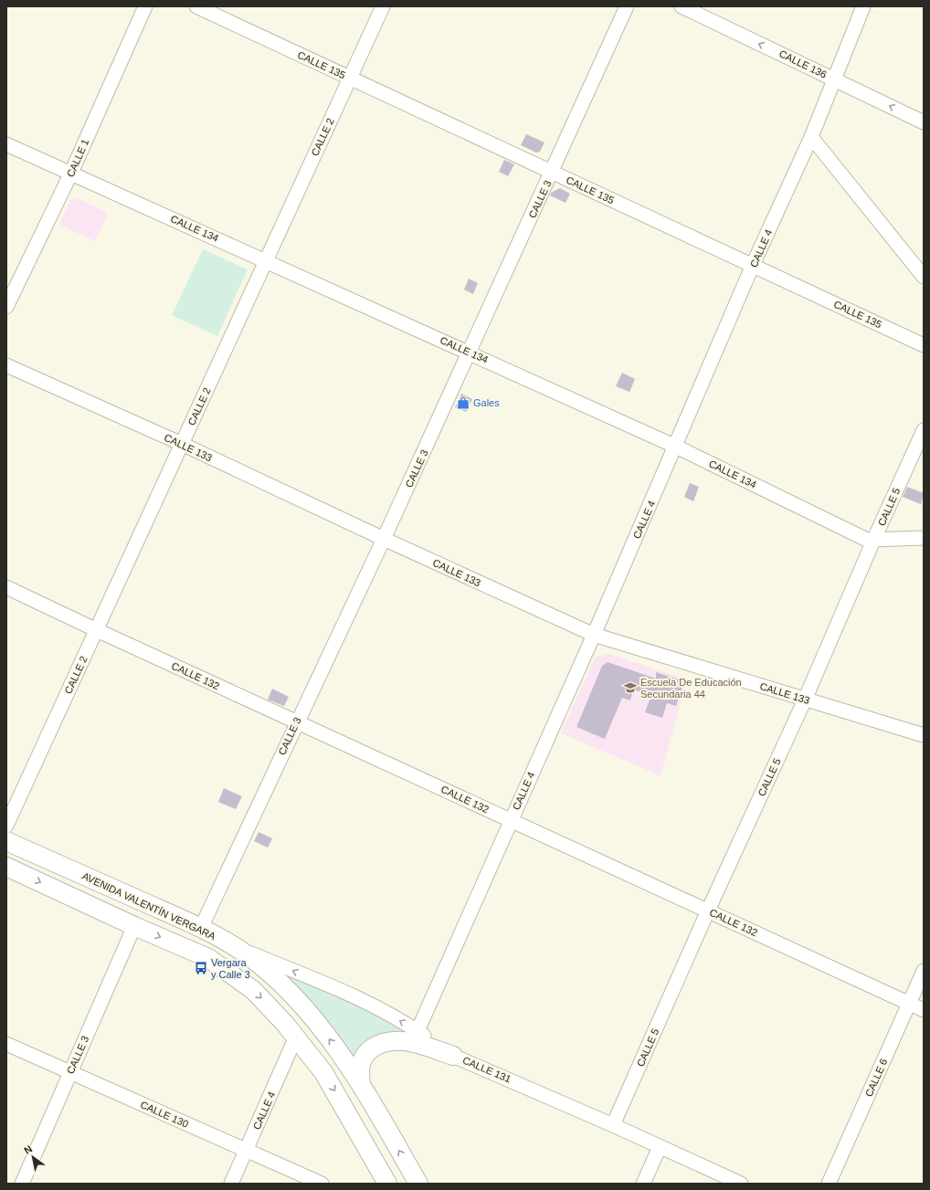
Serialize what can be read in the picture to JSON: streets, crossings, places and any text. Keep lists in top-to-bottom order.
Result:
{
  "streets": {
    "main road": ["AVENIDA VALENTÍN VERGARA"],
    "street": [
      "CALLE 136",
      "CALLE 135",
      "CALLE 2",
      "CALLE 1",
      "CALLE 3",
      "CALLE 134",
      "CALLE 4",
      "CALLE 133",
      "CALLE 5",
      "CALLE 132",
      "CALLE 131",
      "CALLE 6",
      "CALLE 130"
    ]
  },
  "crossings": [
    ["CALLE 136", "CALLE 4"],
    ["CALLE 135", "CALLE 2"],
    ["CALLE 135", "CALLE 3"],
    ["CALLE 135", "CALLE 4"],
    ["CALLE 2", "CALLE 134"],
    ["CALLE 2", "CALLE 133"],
    ["CALLE 2", "CALLE 132"],
    ["CALLE 1", "CALLE 134"],
    ["CALLE 3", "CALLE 134"],
    ["CALLE 3", "CALLE 133"],
    ["CALLE 3", "CALLE 132"],
    ["CALLE 3", "AVENIDA VALENTÍN VERGARA"],
    ["CALLE 3", "CALLE 130"],
    ["CALLE 134", "CALLE 4"],
    ["CALLE 134", "CALLE 5"],
    ["CALLE 4", "CALLE 133"],
    ["CALLE 4", "CALLE 132"],
    ["CALLE 4", "CALLE 131"],
    ["CALLE 4", "CALLE 130"],
    ["CALLE 133", "CALLE 5"],
    ["CALLE 5", "CALLE 132"],
    ["CALLE 5", "CALLE 131"],
    ["CALLE 132", "CALLE 6"],
    ["AVENIDA VALENTÍN VERGARA", "CALLE 131"]
  ],
  "one_way": ["CALLE 131"],
  "places": {
    "shop": ["Gales"],
    "school or university": ["Escuela De Educación Secundaria 44"],
    "bus stop": ["Vergara y Calle 3"]
  },
  "north": "top left"
}
